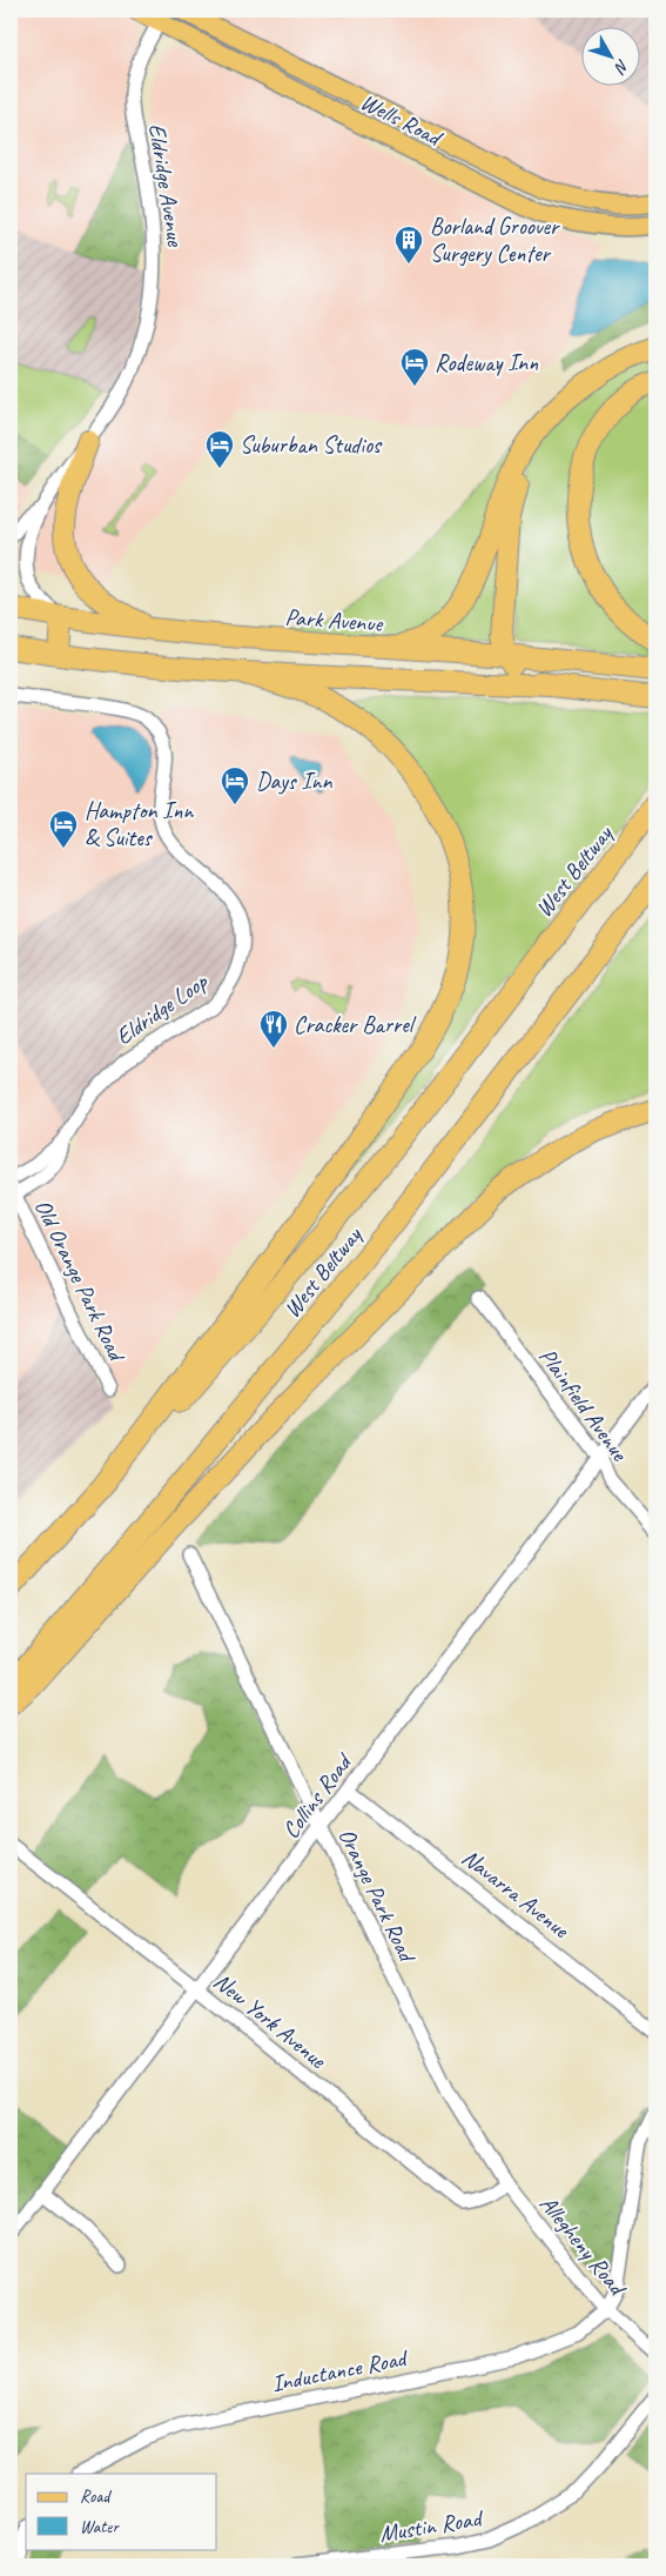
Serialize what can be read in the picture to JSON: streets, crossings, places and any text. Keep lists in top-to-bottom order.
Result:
{
  "streets": {
    "highway": ["Park Avenue", "West Beltway"],
    "main road": ["Wells Road"],
    "street": [
      "Eldridge Avenue",
      "Eldridge Loop",
      "Old Orange Park Road",
      "Plainfield Avenue",
      "Collins Road",
      "Navarra Avenue",
      "Orange Park Road",
      "New York Avenue",
      "Allegheny Road",
      "Inductance Road",
      "Mustin Road"
    ]
  },
  "crossings": [
    ["Wells Road", "Eldridge Avenue"],
    ["Eldridge Avenue", "Park Avenue"],
    ["Eldridge Loop", "Old Orange Park Road"],
    ["Plainfield Avenue", "Collins Road"],
    ["Collins Road", "Navarra Avenue"],
    ["Collins Road", "Orange Park Road"],
    ["Collins Road", "New York Avenue"],
    ["Orange Park Road", "New York Avenue"],
    ["Orange Park Road", "Allegheny Road"],
    ["New York Avenue", "Allegheny Road"],
    ["Allegheny Road", "Inductance Road"]
  ],
  "places": {
    "building": ["Borland Groover Surgery Center"],
    "hotel": [
      "Rodeway Inn",
      "Suburban Studios",
      "Days Inn",
      "Hampton Inn & Suites"
    ],
    "restaurant": ["Cracker Barrel"]
  },
  "legend": ["Road", "Water"],
  "north": "bottom right"
}
